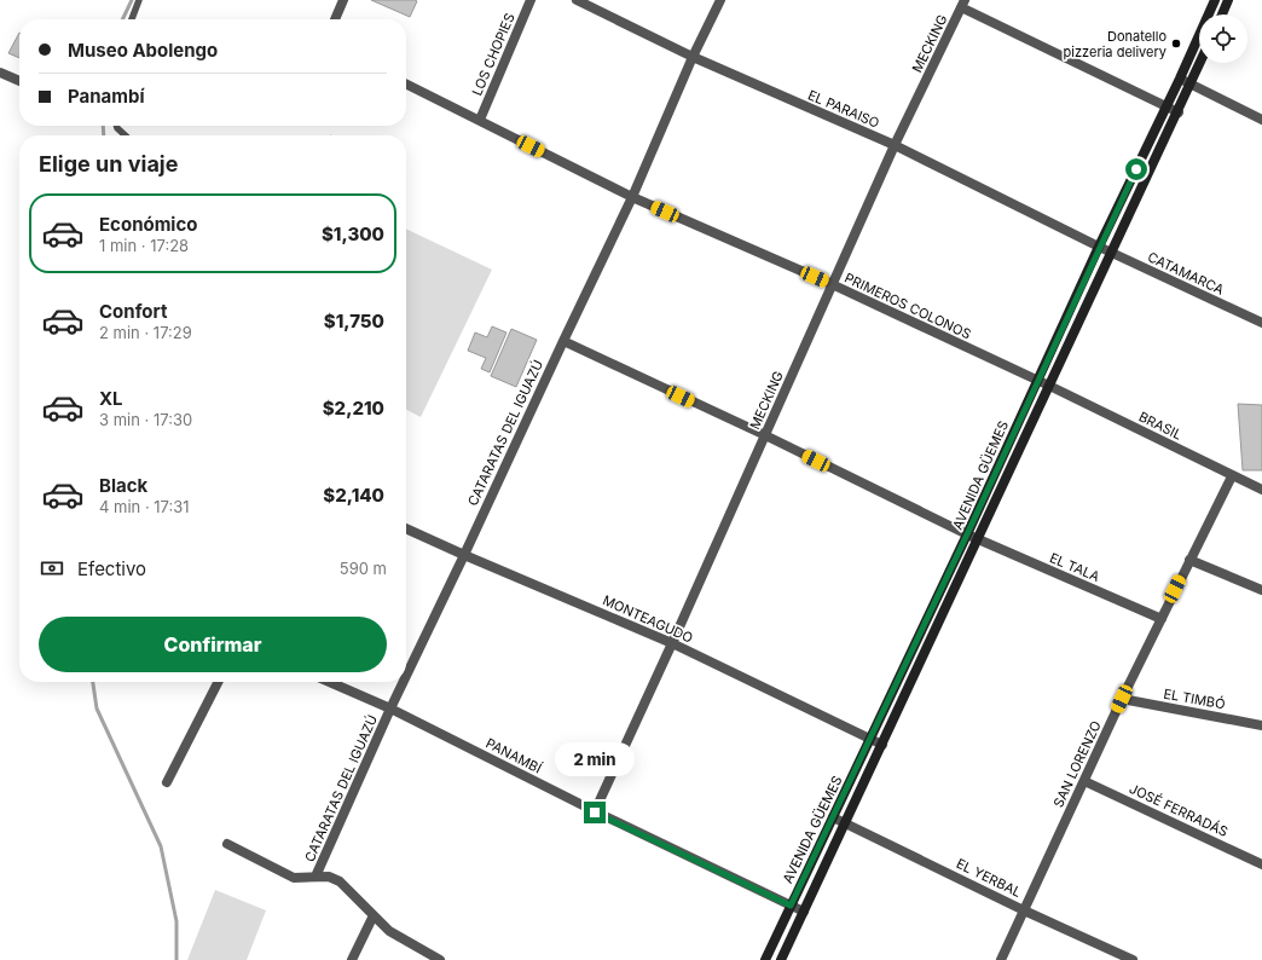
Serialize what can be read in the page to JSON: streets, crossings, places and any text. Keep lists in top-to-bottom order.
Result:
{
  "streets": {
    "main road": ["AVENIDA GÜEMES"],
    "street": [
      "MECKING",
      "LOS CHOPIES",
      "EL PARAISO",
      "CATAMARCA",
      "PRIMEROS COLONOS",
      "BRASIL",
      "CATARATAS DEL IGUAZÚ",
      "EL TALA",
      "MONTEAGUDO",
      "EL TIMBÓ",
      "PANAMBÍ",
      "SAN LORENZO",
      "JOSÉ FERRADÁS",
      "EL YERBAL"
    ]
  },
  "crossings": [
    ["MECKING", "EL PARAISO"],
    ["MECKING", "PRIMEROS COLONOS"],
    ["MECKING", "EL TALA"],
    ["MECKING", "MONTEAGUDO"],
    ["MECKING", "PANAMBÍ"],
    ["LOS CHOPIES", "PRIMEROS COLONOS"],
    ["EL PARAISO", "CATAMARCA"],
    ["EL PARAISO", "CATARATAS DEL IGUAZÚ"],
    ["EL PARAISO", "AVENIDA GÜEMES"],
    ["CATAMARCA", "AVENIDA GÜEMES"],
    ["PRIMEROS COLONOS", "BRASIL"],
    ["PRIMEROS COLONOS", "CATARATAS DEL IGUAZÚ"],
    ["PRIMEROS COLONOS", "AVENIDA GÜEMES"],
    ["BRASIL", "AVENIDA GÜEMES"],
    ["BRASIL", "SAN LORENZO"],
    ["CATARATAS DEL IGUAZÚ", "EL TALA"],
    ["CATARATAS DEL IGUAZÚ", "MONTEAGUDO"],
    ["CATARATAS DEL IGUAZÚ", "PANAMBÍ"],
    ["AVENIDA GÜEMES", "EL TALA"],
    ["AVENIDA GÜEMES", "MONTEAGUDO"],
    ["AVENIDA GÜEMES", "PANAMBÍ"],
    ["AVENIDA GÜEMES", "EL YERBAL"],
    ["EL TALA", "SAN LORENZO"],
    ["EL TIMBÓ", "SAN LORENZO"],
    ["SAN LORENZO", "JOSÉ FERRADÁS"],
    ["SAN LORENZO", "EL YERBAL"]
  ],
  "places": ["Donatello pizzeria delivery"],
  "page": {
    "banner": ["Museo Abolengo", "Panambí"],
    "heading": "Elige un viaje",
    "list": [
      {
        "name": "Económico",
        "note": "1 min · 17:28",
        "value": "$1,300"
      },
      {
        "name": "Confort",
        "note": "2 min · 17:29",
        "value": "$1,750"
      },
      {
        "name": "XL",
        "note": "3 min · 17:30",
        "value": "$2,210"
      },
      {
        "name": "Black",
        "note": "4 min · 17:31",
        "value": "$2,140"
      }
    ],
    "pay": ["Efectivo", "590 m"],
    "buttons": "Confirmar",
    "bubble": "2 min"
  }
}
